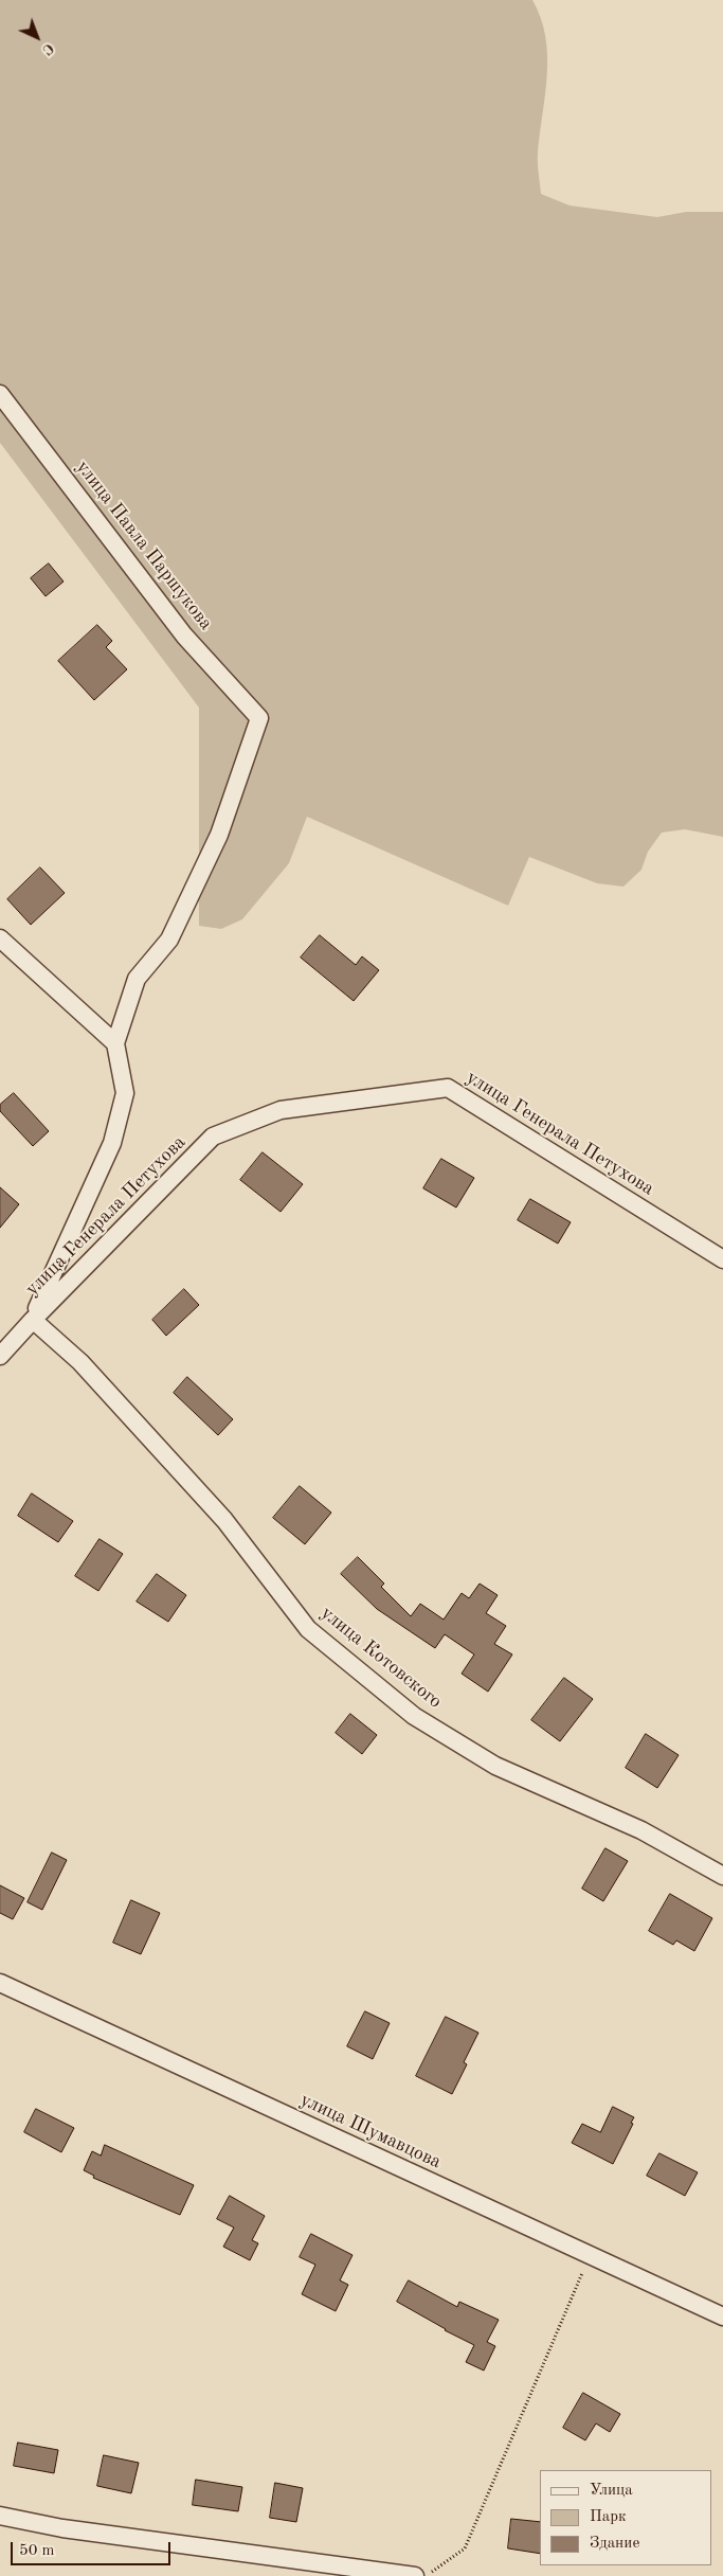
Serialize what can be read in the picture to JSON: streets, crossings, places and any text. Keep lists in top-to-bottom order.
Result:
{
  "streets": {
    "street": [
      "улица Павла Паршукова",
      "улица Генерала Петухова",
      "улица Котовского",
      "улица Шумавцова"
    ]
  },
  "crossings": [
    ["улица Генерала Петухова", "улица Котовского"]
  ],
  "legend": ["Улица", "Парк", "Здание"],
  "scale_bar": "50 m",
  "north": "bottom right"
}
